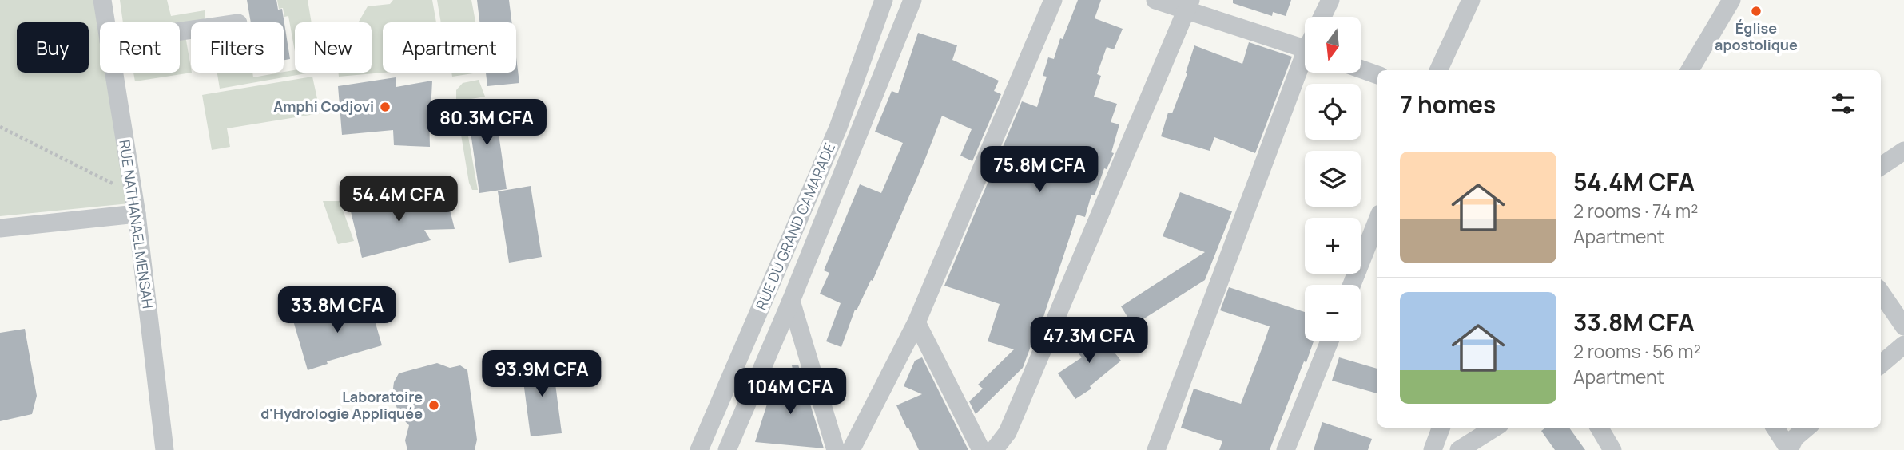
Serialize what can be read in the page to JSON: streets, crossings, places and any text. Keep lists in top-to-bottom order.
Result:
{
  "streets": {
    "street": ["RUE NATHANAEL MENSAH", "RUE DU GRAND CAMARADE"]
  },
  "places": ["Église apostolique", "Amphi Codjovi", "Laboratoire d'Hydrologie Appliquée"],
  "north": "bottom",
  "page": {
    "map_buttons": ["+", "−"],
    "chip": [
      "Buy",
      "Rent",
      "Filters",
      "New",
      "Apartment"
    ],
    "heading": "7 homes",
    "price": [
      "80.3M CFA",
      "75.8M CFA",
      "54.4M CFA",
      "33.8M CFA",
      "47.3M CFA",
      "93.9M CFA",
      "104M CFA"
    ],
    "list": [
      {
        "name": "54.4M CFA",
        "note": "2 rooms · 74 m² · Apartment"
      },
      {
        "name": "33.8M CFA",
        "note": "2 rooms · 56 m² · Apartment"
      }
    ]
  }
}
